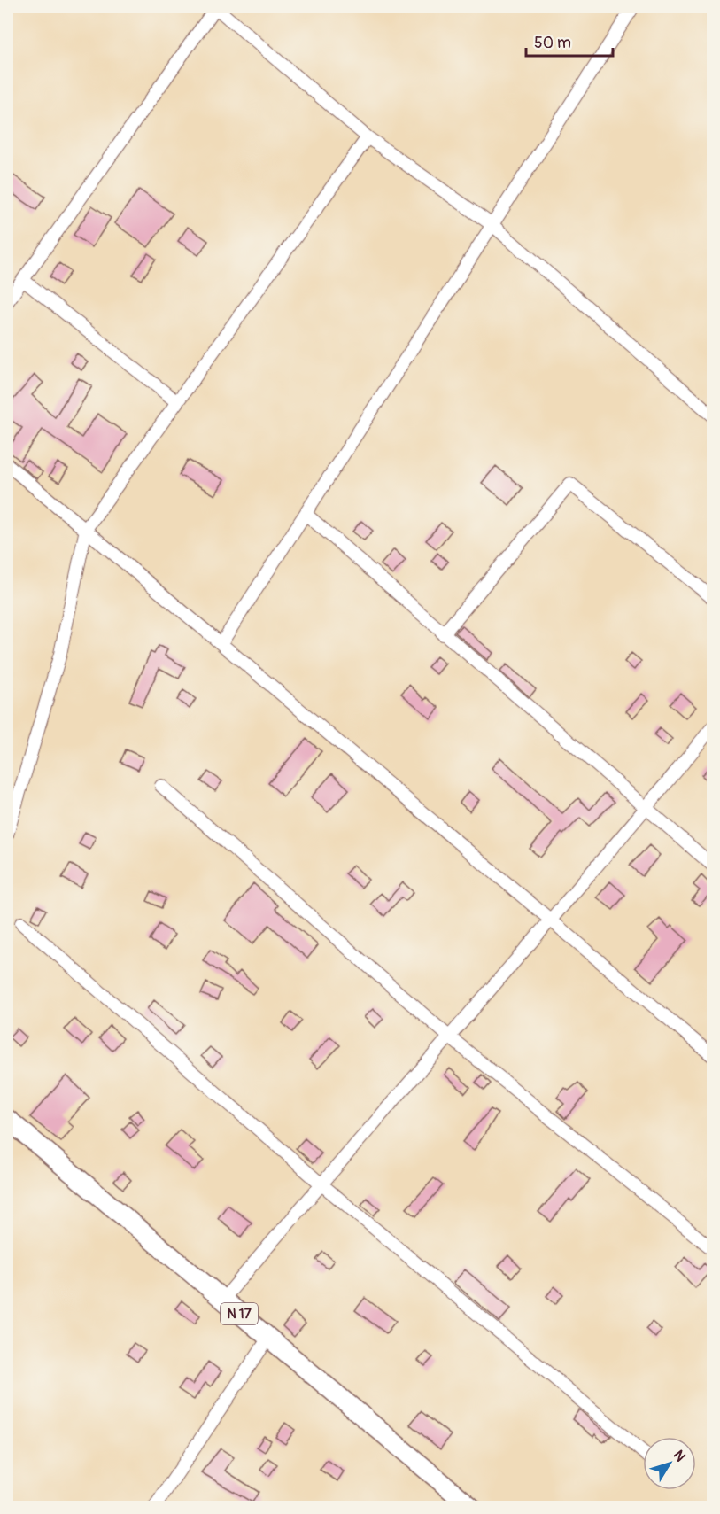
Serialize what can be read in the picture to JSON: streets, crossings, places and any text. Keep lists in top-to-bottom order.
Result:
{
  "streets": {
    "main road": ["N 17"]
  },
  "scale_bar": "50 m",
  "north": "top right"
}
